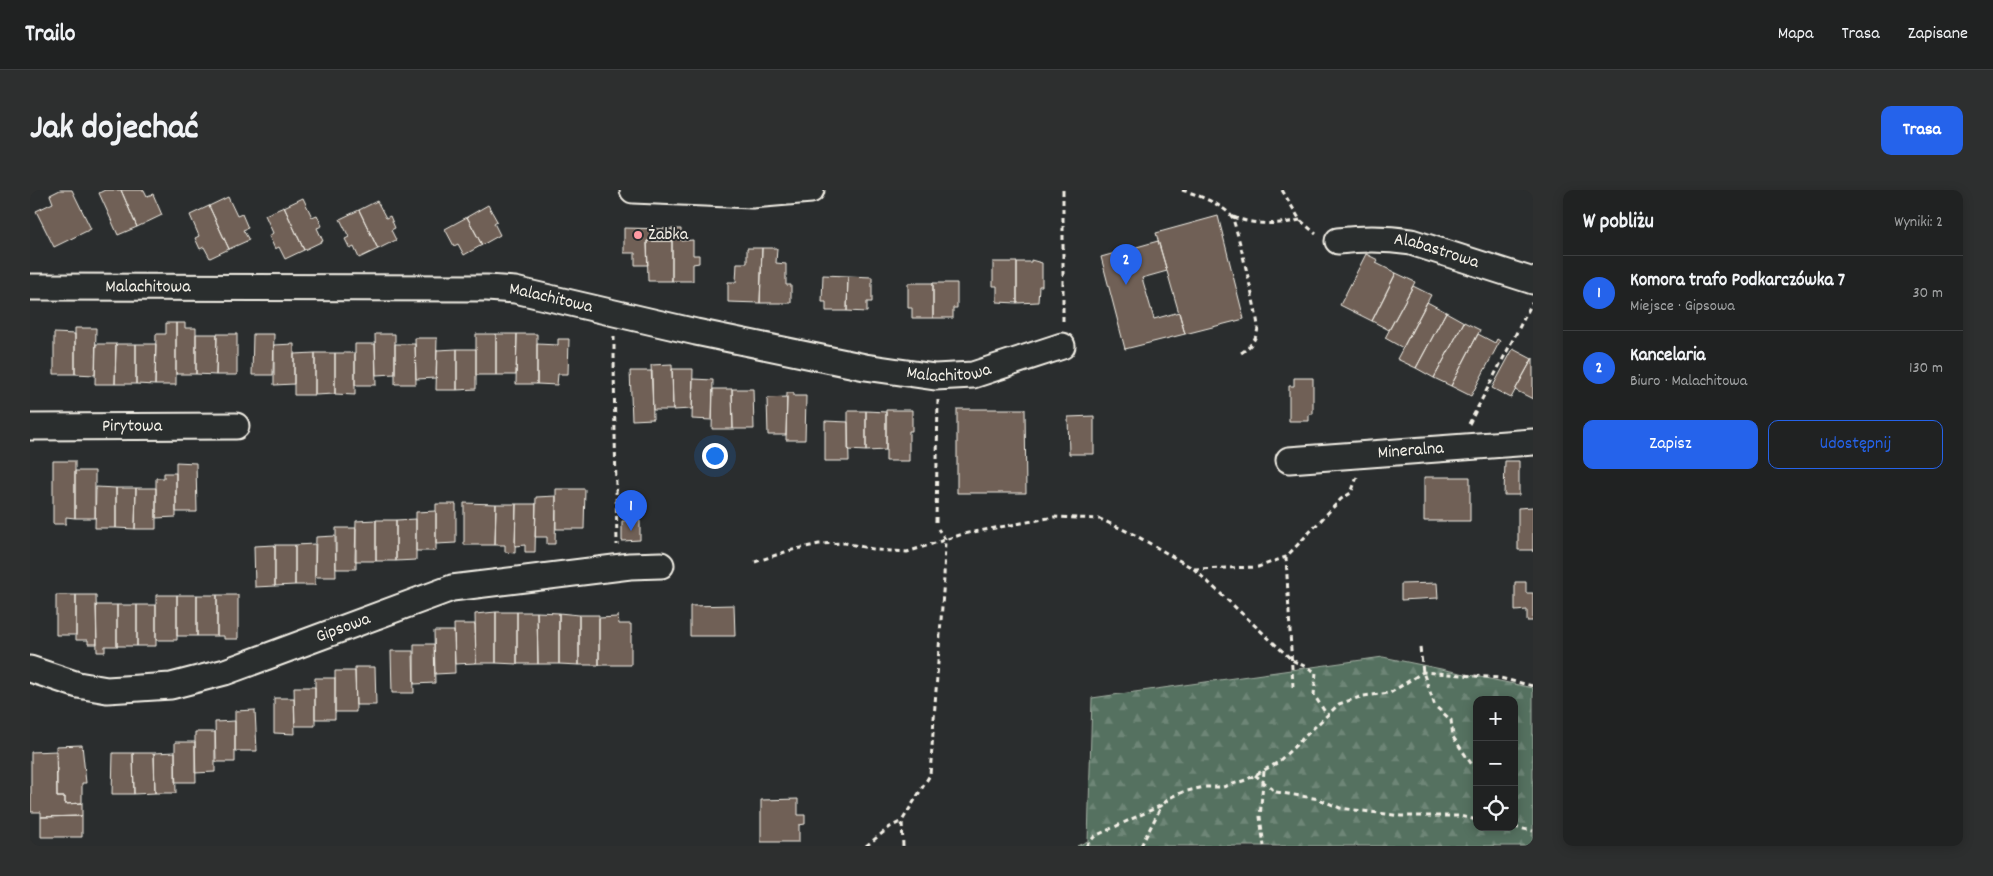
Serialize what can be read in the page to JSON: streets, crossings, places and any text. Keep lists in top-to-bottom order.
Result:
{
  "streets": {
    "street": [
      "Alabastrowa",
      "Malachitowa",
      "Pirytowa",
      "Mineralna",
      "Gipsowa"
    ]
  },
  "places": ["Żabka"],
  "page": {
    "header": "Trailo",
    "nav": ["Mapa", "Trasa", "Zapisane"],
    "title": "Jak dojechać",
    "buttons": [
      "Trasa",
      ["Zapisz", "Udostępnij"]
    ],
    "heading": ["W pobliżu", "Wyniki: 2"],
    "pins": ["2", "1"],
    "list": [
      {
        "mark": "1",
        "name": "Komora trafo Podkarczówka 7",
        "note": "Miejsce · Gipsowa",
        "value": "30 m"
      },
      {
        "mark": "2",
        "name": "Kancelaria",
        "note": "Biuro · Malachitowa",
        "value": "130 m"
      }
    ],
    "map_buttons": ["+", "−"]
  }
}
